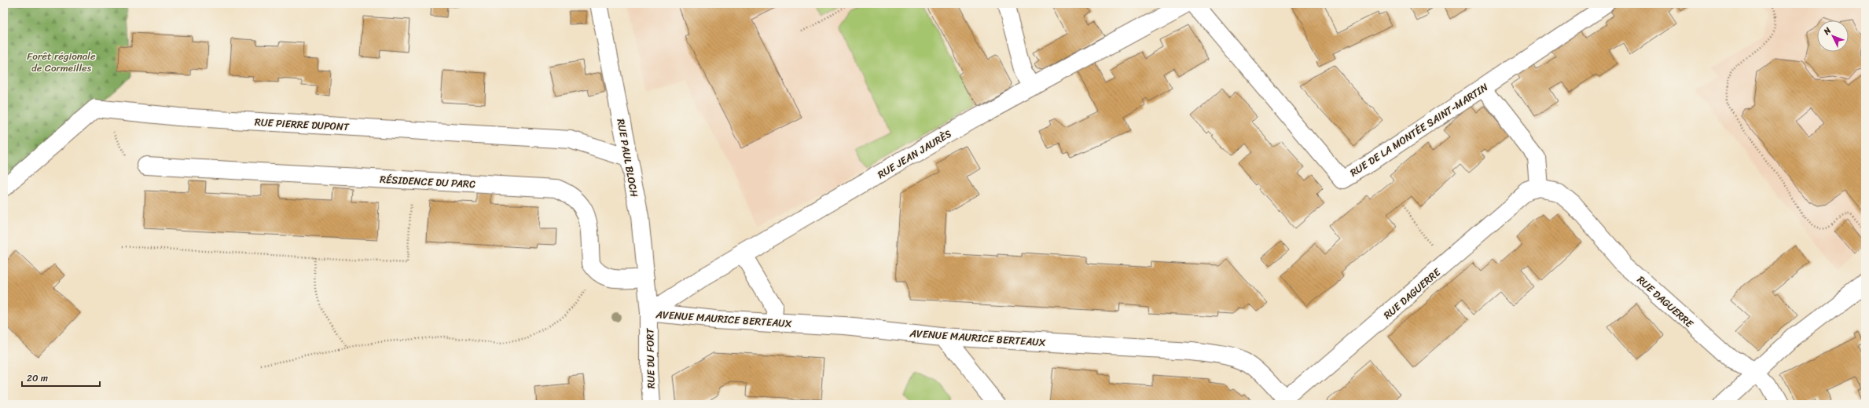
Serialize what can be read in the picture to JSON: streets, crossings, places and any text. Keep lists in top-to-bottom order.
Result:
{
  "streets": {
    "street": [
      "RUE PIERRE DUPONT",
      "RUE DE LA MONTÉE SAINT-MARTIN",
      "RUE JEAN JAURÈS",
      "RUE PAUL BLOCH",
      "RÉSIDENCE DU PARC",
      "RUE DAGUERRE",
      "AVENUE MAURICE BERTEAUX",
      "RUE DU FORT"
    ]
  },
  "crossings": [
    ["RUE PIERRE DUPONT", "RUE PAUL BLOCH"],
    ["RUE JEAN JAURÈS", "RUE PAUL BLOCH"],
    ["RUE JEAN JAURÈS", "AVENUE MAURICE BERTEAUX"],
    ["RUE JEAN JAURÈS", "RUE DU FORT"],
    ["RUE PAUL BLOCH", "AVENUE MAURICE BERTEAUX"],
    ["RUE PAUL BLOCH", "RUE DU FORT"],
    ["RUE DAGUERRE", "AVENUE MAURICE BERTEAUX"],
    ["AVENUE MAURICE BERTEAUX", "RUE DU FORT"]
  ],
  "parks": ["Forêt régionale de Cormeilles"],
  "scale_bar": "20 m",
  "north": "top left"
}
